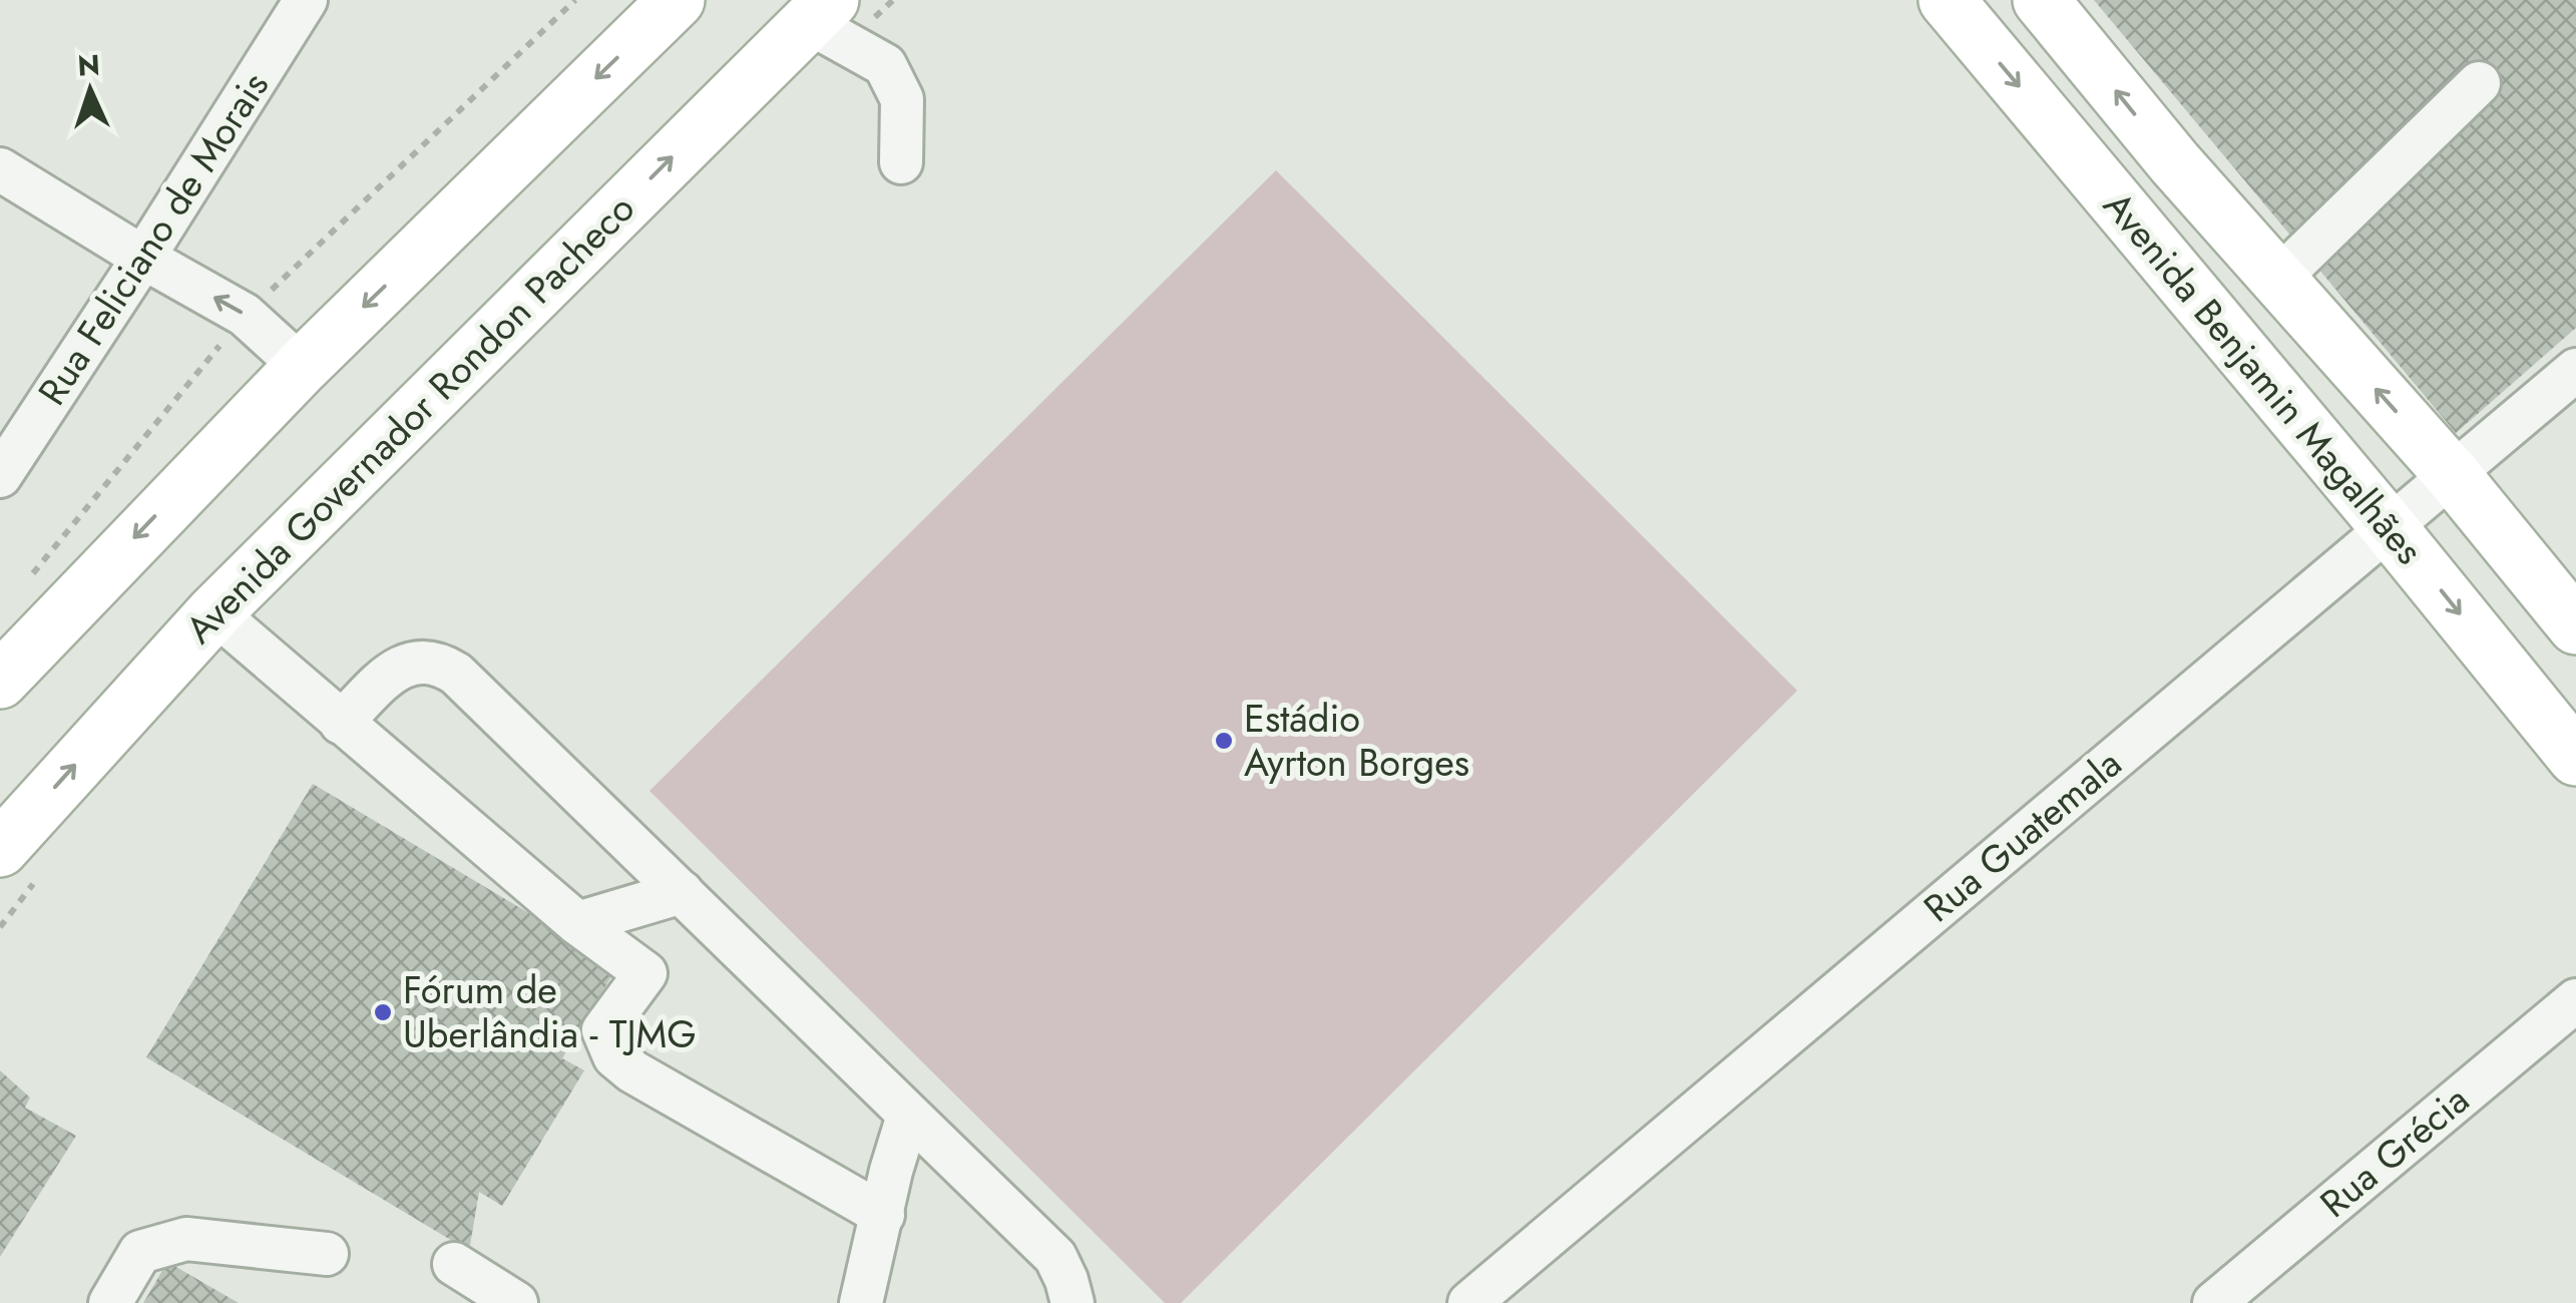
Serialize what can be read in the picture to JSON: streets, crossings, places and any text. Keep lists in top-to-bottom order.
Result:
{
  "streets": {
    "main road": ["Avenida Benjamin Magalhães", "Avenida Governador Rondon Pacheco"],
    "street": ["Rua Feliciano de Morais", "Rua Guatemala", "Rua Grécia"]
  },
  "crossings": [
    ["Avenida Benjamin Magalhães", "Rua Guatemala"]
  ],
  "places": ["Estádio Ayrton Borges", "Fórum de Uberlândia - TJMG"],
  "north": "top"
}
